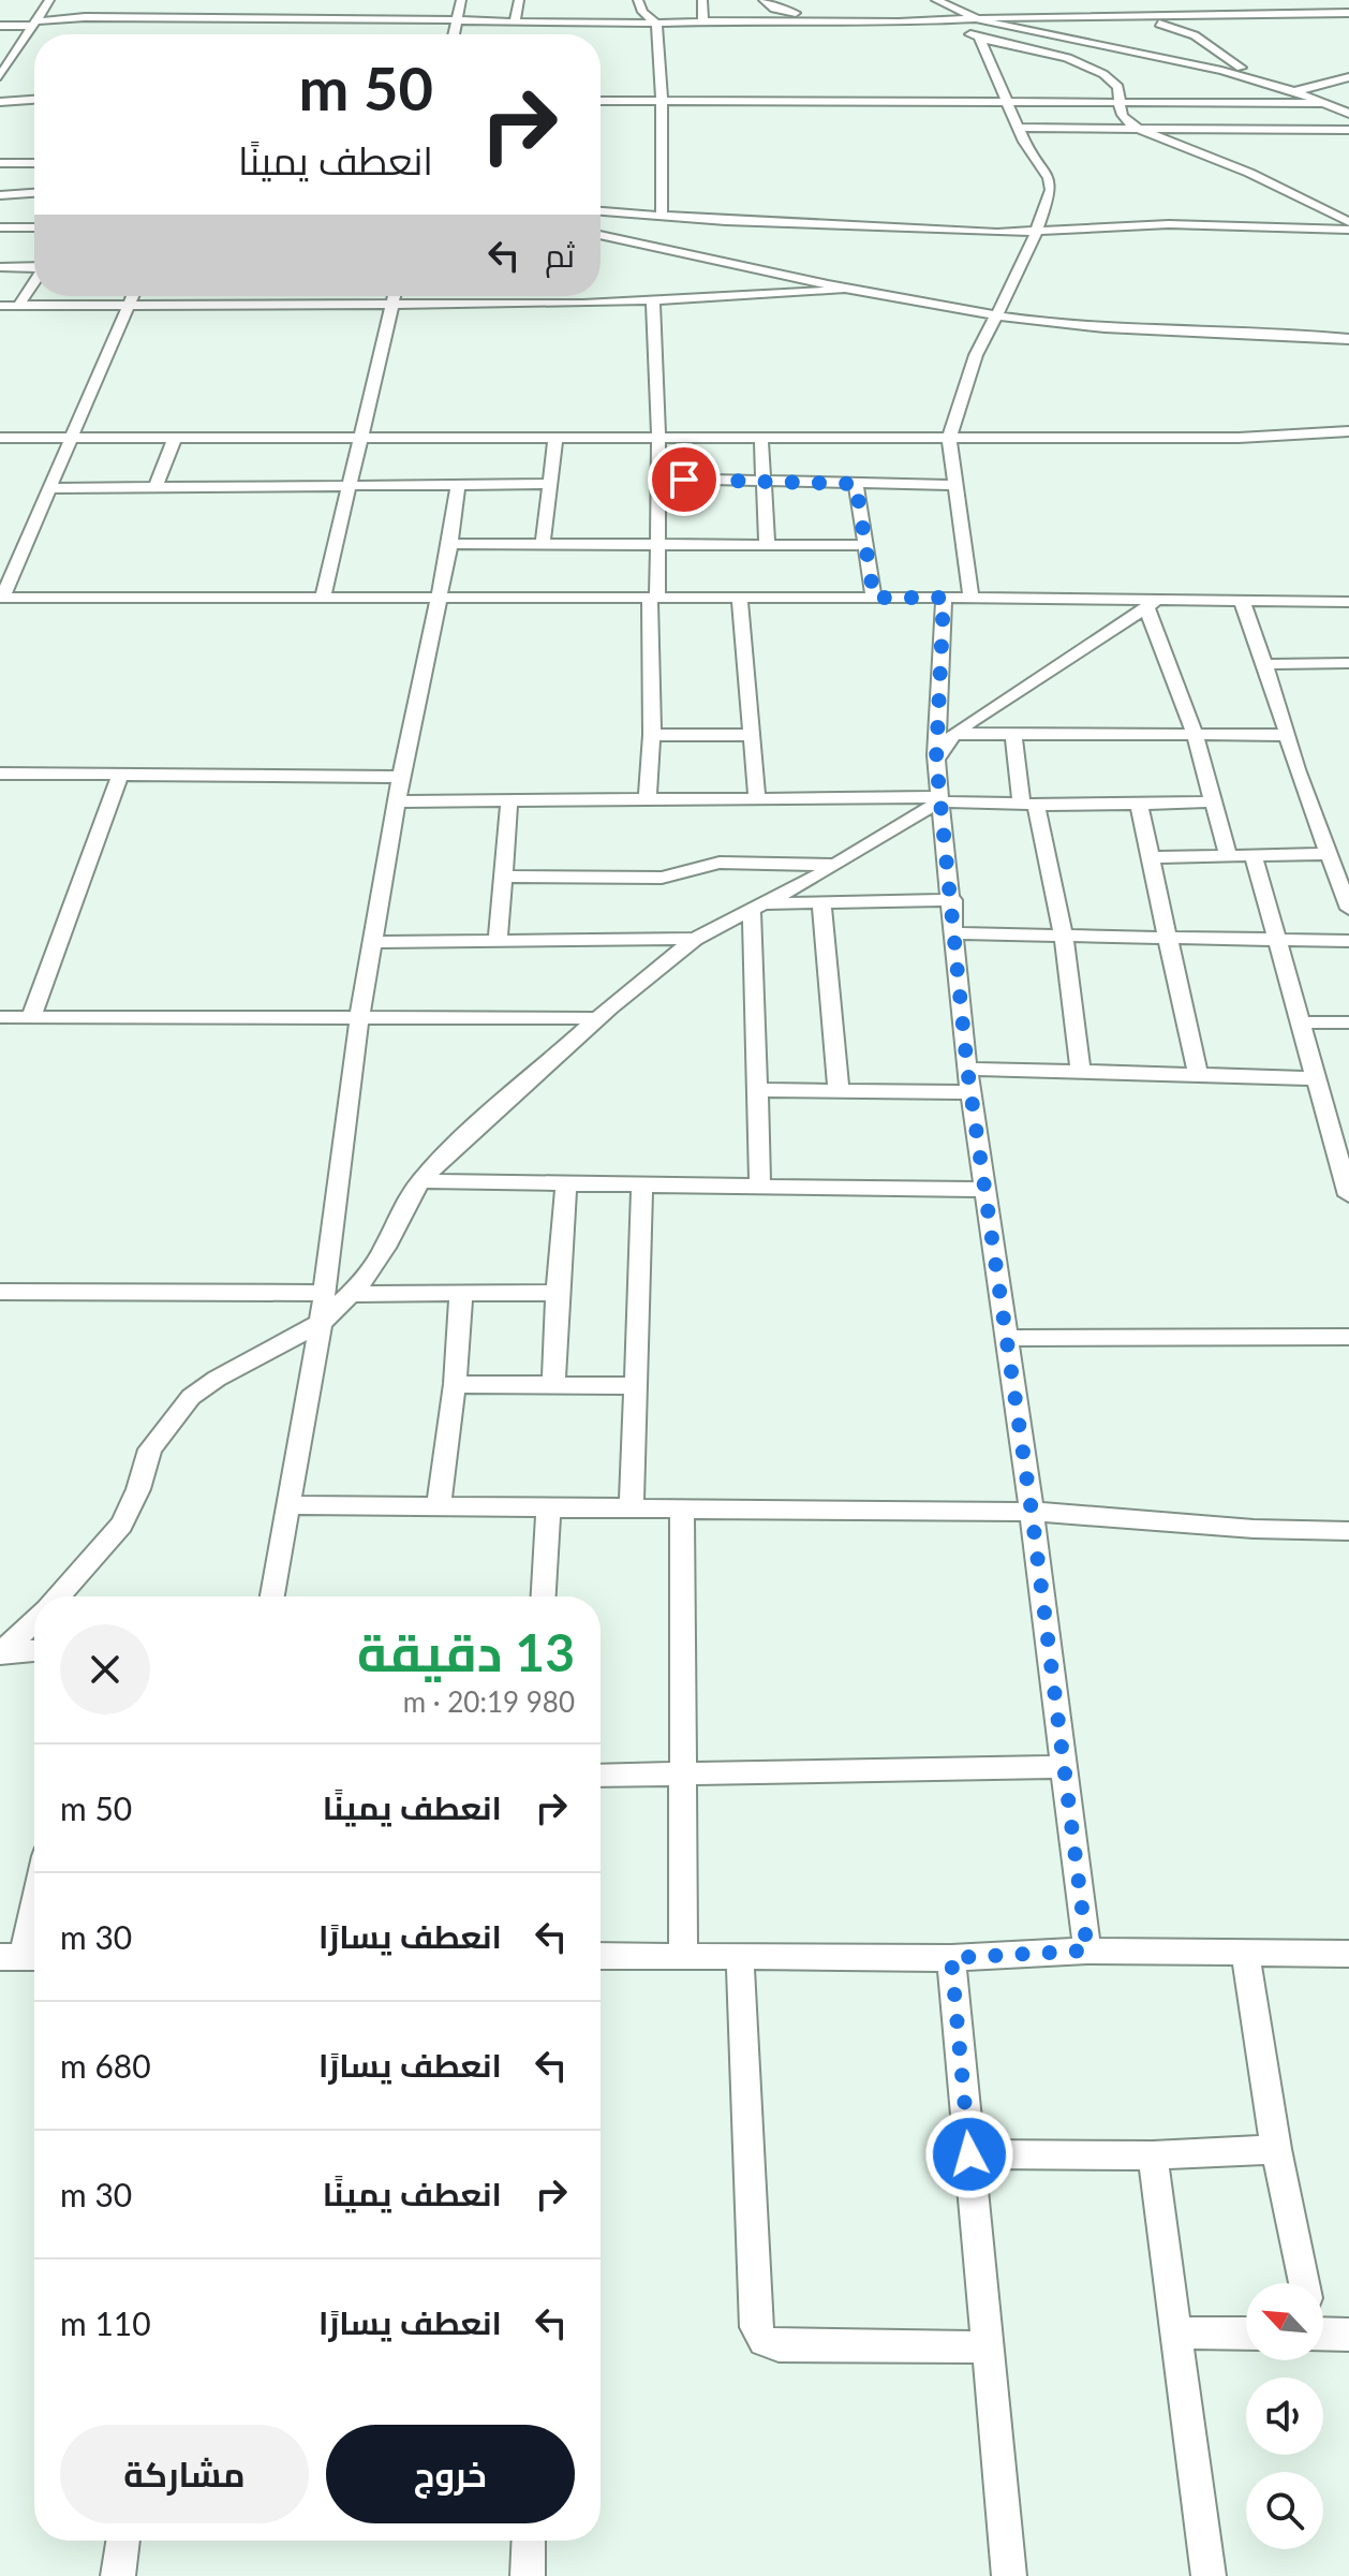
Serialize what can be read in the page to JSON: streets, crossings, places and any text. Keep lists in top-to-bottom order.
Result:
{
  "north": "top left",
  "page": {
    "turn": ["50 m", "انعطف يمينًا"],
    "then": "ثم",
    "heading": ["13 دقيقة", "980 m · 20:19"],
    "list": [
      {
        "name": "انعطف يمينًا",
        "value": "50 m"
      },
      {
        "name": "انعطف يسارًا",
        "value": "30 m"
      },
      {
        "name": "انعطف يسارًا",
        "value": "680 m"
      },
      {
        "name": "انعطف يمينًا",
        "value": "30 m"
      },
      {
        "name": "انعطف يسارًا",
        "value": "110 m"
      }
    ],
    "buttons": ["خروج", "مشاركة"]
  }
}
